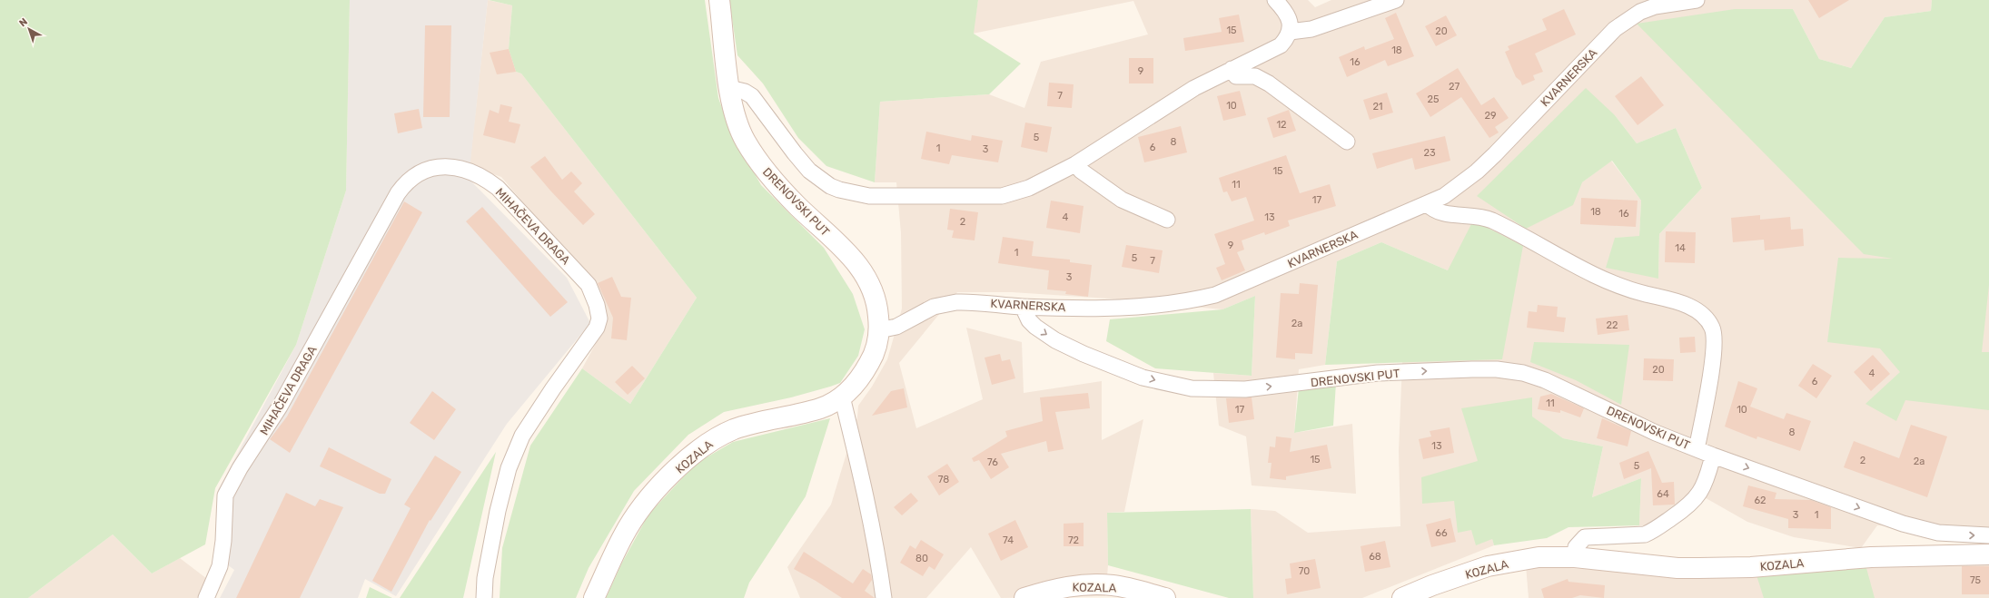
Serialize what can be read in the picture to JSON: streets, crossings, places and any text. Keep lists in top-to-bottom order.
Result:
{
  "streets": {
    "main road": ["DRENOVSKI PUT", "KOZALA"],
    "street": ["KVARNERSKA", "MIHAČEVA DRAGA"]
  },
  "crossings": [
    ["KVARNERSKA", "DRENOVSKI PUT"],
    ["KVARNERSKA", "KOZALA"],
    ["DRENOVSKI PUT", "KOZALA"]
  ],
  "one_way": ["DRENOVSKI PUT"],
  "house_numbers": [
    "15",
    "20",
    "18",
    "16",
    "9",
    "27",
    "7",
    "25",
    "10",
    "21",
    "29",
    "12",
    "5",
    "8",
    "6",
    "1",
    "3",
    "23",
    "15",
    "11",
    "17",
    "18",
    "16",
    "4",
    "13",
    "2",
    "9",
    "14",
    "1",
    "5",
    "7",
    "3",
    "2a",
    "22",
    "20",
    "4",
    "6",
    "11",
    "17",
    "10",
    "8",
    "13",
    "15",
    "2",
    "2a",
    "76",
    "5",
    "78",
    "64",
    "62",
    "3",
    "1",
    "66",
    "74",
    "72",
    "68",
    "80",
    "70",
    "75"
  ],
  "north": "top left"
}
